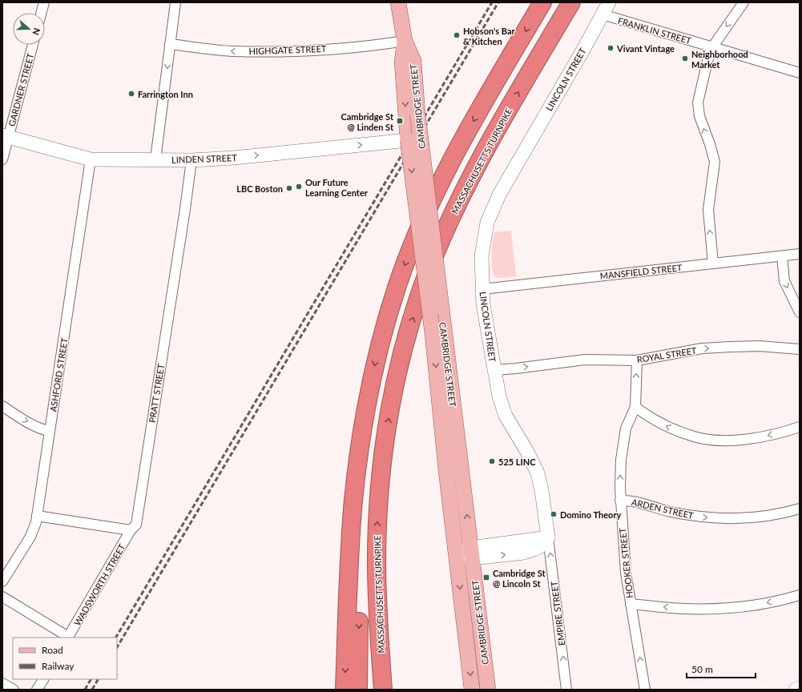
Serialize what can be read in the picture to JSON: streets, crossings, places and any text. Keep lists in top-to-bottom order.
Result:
{
  "streets": {
    "highway": ["MASSACHUSETTS TURNPIKE"],
    "main road": ["CAMBRIDGE STREET"],
    "street": [
      "FRANKLIN STREET",
      "HIGHGATE STREET",
      "LINCOLN STREET",
      "GARDNER STREET",
      "LINDEN STREET",
      "MANSFIELD STREET",
      "ROYAL STREET",
      "ASHFORD STREET",
      "PRATT STREET",
      "ARDEN STREET",
      "HOOKER STREET",
      "WADSWORTH STREET",
      "EMPIRE STREET"
    ]
  },
  "crossings": [
    ["FRANKLIN STREET", "LINCOLN STREET"],
    ["HIGHGATE STREET", "CAMBRIDGE STREET"],
    ["LINCOLN STREET", "MANSFIELD STREET"],
    ["LINCOLN STREET", "ROYAL STREET"],
    ["LINCOLN STREET", "EMPIRE STREET"],
    ["GARDNER STREET", "LINDEN STREET"],
    ["CAMBRIDGE STREET", "LINDEN STREET"],
    ["LINDEN STREET", "ASHFORD STREET"],
    ["LINDEN STREET", "PRATT STREET"],
    ["ROYAL STREET", "HOOKER STREET"],
    ["PRATT STREET", "WADSWORTH STREET"],
    ["ARDEN STREET", "HOOKER STREET"]
  ],
  "one_way": [
    "HIGHGATE STREET",
    "LINDEN STREET",
    "ROYAL STREET",
    "HOOKER STREET",
    "EMPIRE STREET"
  ],
  "places": {
    "other": [
      "Hobson's Bar & Kitchen",
      "Vivant Vintage",
      "Neighborhood Market",
      "Farrington Inn",
      "Our Future Learning Center",
      "LBC Boston",
      "525 LINC",
      "Domino Theory"
    ],
    "transit": ["Cambridge St @ Linden St", "Cambridge St @ Lincoln St"]
  },
  "legend": ["Road", "Railway"],
  "scale_bar": "50 m",
  "north": "right"
}
